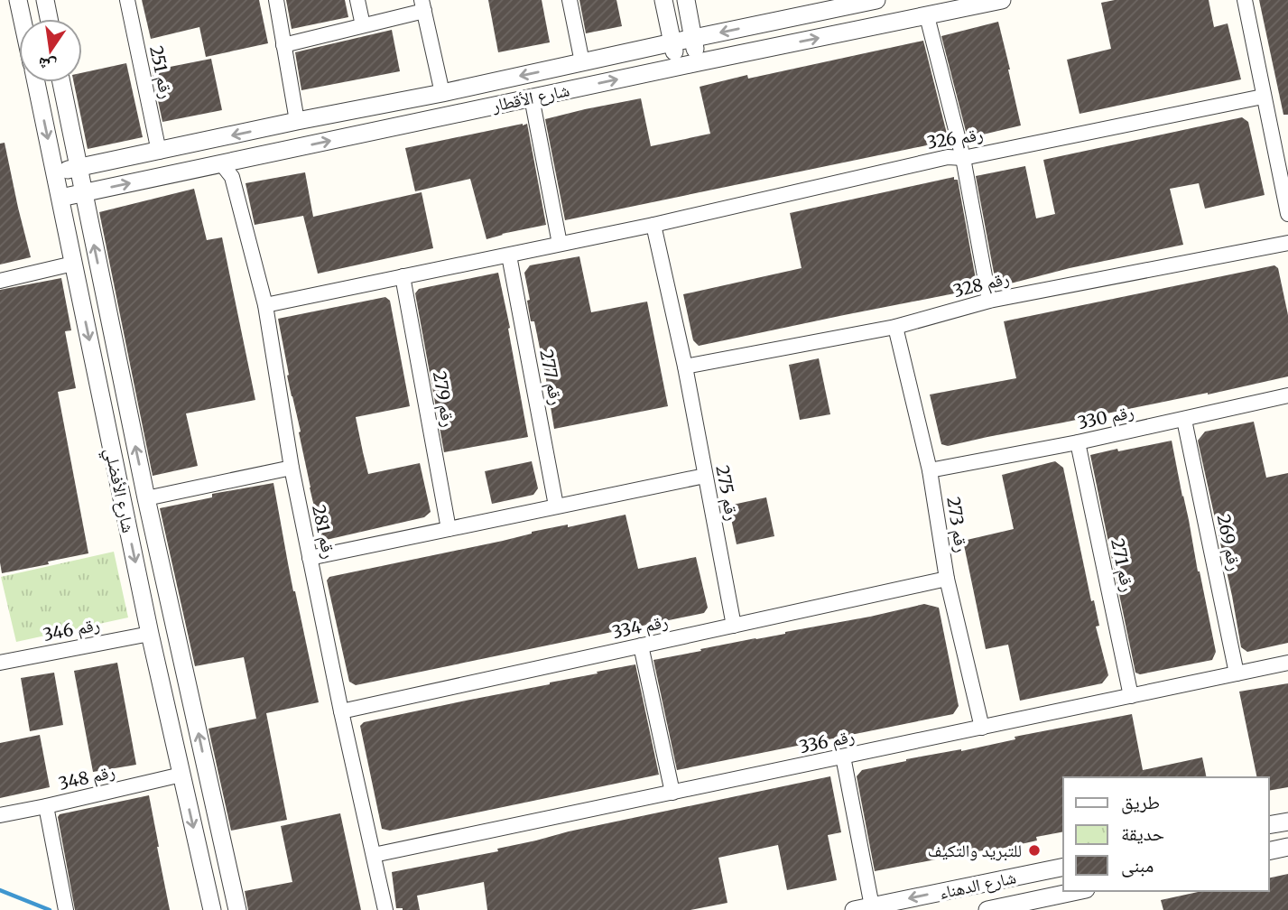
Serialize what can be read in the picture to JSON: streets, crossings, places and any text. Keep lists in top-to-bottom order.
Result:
{
  "streets": {
    "street": [
      "رقم 251",
      "شارع الأقطار",
      "رقم 326",
      "رقم 328",
      "رقم 277",
      "رقم 279",
      "رقم 330",
      "شارع الأفضلي",
      "رقم 275",
      "رقم 273",
      "رقم 281",
      "رقم 269",
      "رقم 271",
      "رقم 334",
      "رقم 346",
      "رقم 336",
      "رقم 348",
      "شارع الدهناء"
    ]
  },
  "crossings": [
    ["رقم 251", "شارع الأقطار"],
    ["شارع الأقطار", "شارع الأفضلي"],
    ["شارع الأقطار", "رقم 281"],
    ["رقم 326", "رقم 277"],
    ["رقم 326", "رقم 279"],
    ["رقم 326", "رقم 275"],
    ["رقم 326", "رقم 281"],
    ["رقم 328", "رقم 275"],
    ["رقم 328", "رقم 273"],
    ["رقم 330", "رقم 273"],
    ["رقم 330", "رقم 269"],
    ["رقم 330", "رقم 271"],
    ["شارع الأفضلي", "رقم 346"],
    ["شارع الأفضلي", "رقم 348"],
    ["رقم 275", "رقم 334"],
    ["رقم 273", "رقم 334"],
    ["رقم 273", "رقم 336"],
    ["رقم 281", "رقم 334"],
    ["رقم 281", "رقم 336"],
    ["رقم 269", "رقم 336"],
    ["رقم 271", "رقم 336"]
  ],
  "places": ["للتبرید والتکیف"],
  "legend": ["طريق", "حديقة", "مبنى"],
  "north": "bottom"
}
